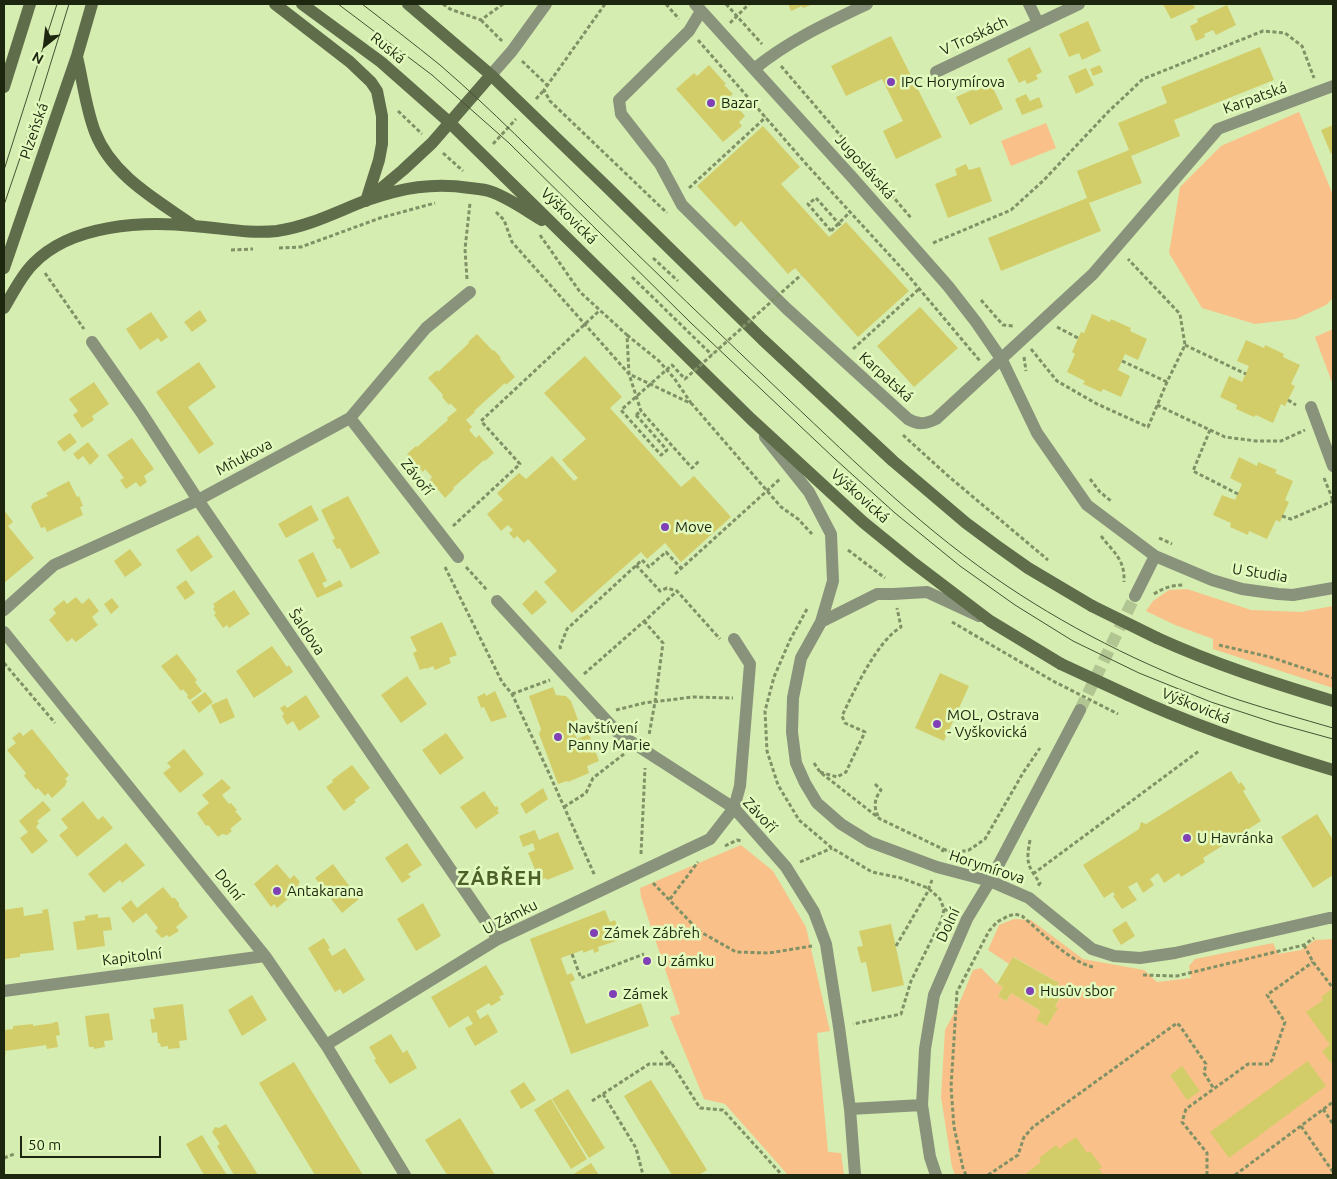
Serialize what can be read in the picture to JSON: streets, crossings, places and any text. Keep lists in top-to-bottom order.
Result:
{
  "streets": {
    "street": [
      "V Troskách",
      "Ruská",
      "Karpatská",
      "Plzeňská",
      "Jugoslávská",
      "Výškovická",
      "Mňukova",
      "Závoří",
      "U Studia",
      "Šaldova",
      "Horymírova",
      "Dolní",
      "U Zámku",
      "Kapitolní"
    ]
  },
  "crossings": [
    ["Ruská", "Výškovická"],
    ["Karpatská", "Jugoslávská"],
    ["Jugoslávská", "U Studia"],
    ["Výškovická", "Horymírova"],
    ["Mňukova", "Závoří"],
    ["Mňukova", "Šaldova"],
    ["Závoří", "U Zámku"],
    ["Šaldova", "U Zámku"],
    ["Horymírova", "Dolní"],
    ["Dolní", "U Zámku"],
    ["Dolní", "Kapitolní"]
  ],
  "districts": ["ZÁBŘEH"],
  "places": [
    "IPC Horymírova",
    "Bazar",
    "Move",
    "MOL, Ostrava - Vyškovická",
    "Navštívení Panny Marie",
    "U Havránka",
    "Antakarana",
    "Zámek Zábřeh",
    "U zámku",
    "Husův sbor",
    "Zámek"
  ],
  "scale_bar": "50 m",
  "north": "bottom left"
}
